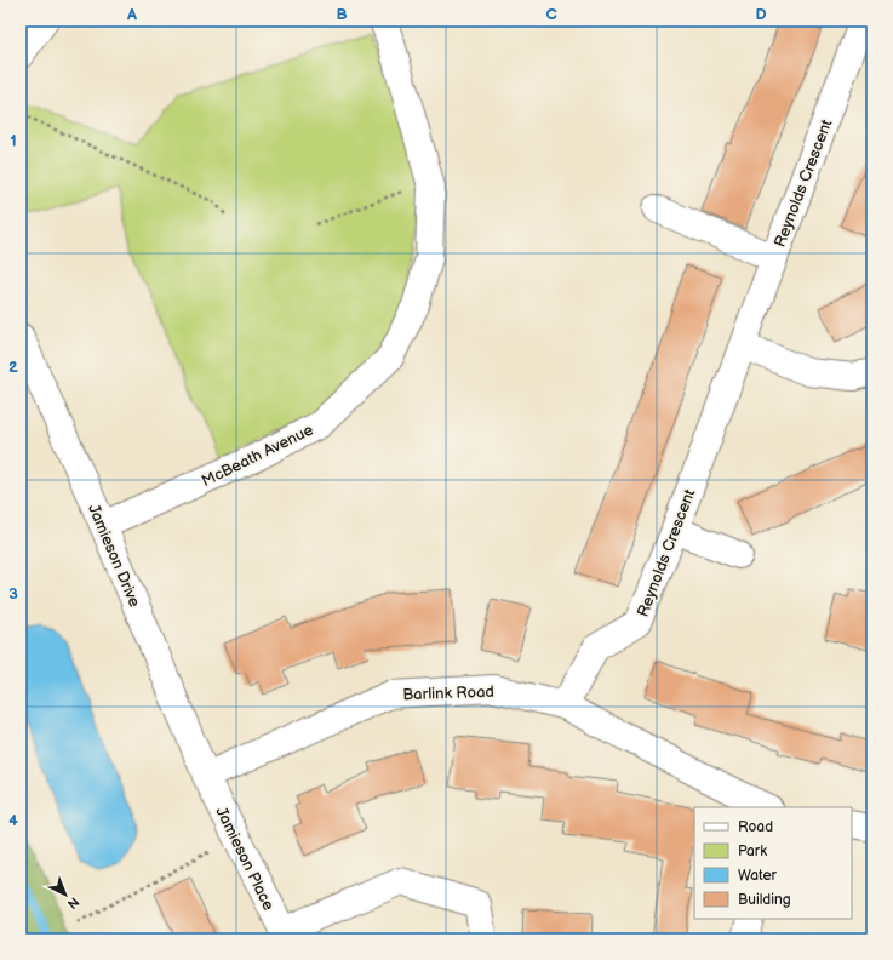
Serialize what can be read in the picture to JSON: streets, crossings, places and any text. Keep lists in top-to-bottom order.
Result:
{
  "streets": {
    "street": [
      "Reynolds Crescent",
      "McBeath Avenue",
      "Jamieson Drive",
      "Barlink Road",
      "Jamieson Place"
    ]
  },
  "crossings": [
    ["Reynolds Crescent", "Barlink Road"],
    ["McBeath Avenue", "Jamieson Drive"],
    ["Jamieson Drive", "Barlink Road"],
    ["Jamieson Drive", "Jamieson Place"],
    ["Barlink Road", "Jamieson Place"]
  ],
  "legend": [
    "Road",
    "Park",
    "Water",
    "Building"
  ],
  "north": "bottom right",
  "grid": {
    "columns": [
      "A",
      "B",
      "C",
      "D"
    ],
    "rows": [
      "1",
      "2",
      "3",
      "4"
    ]
  }
}
